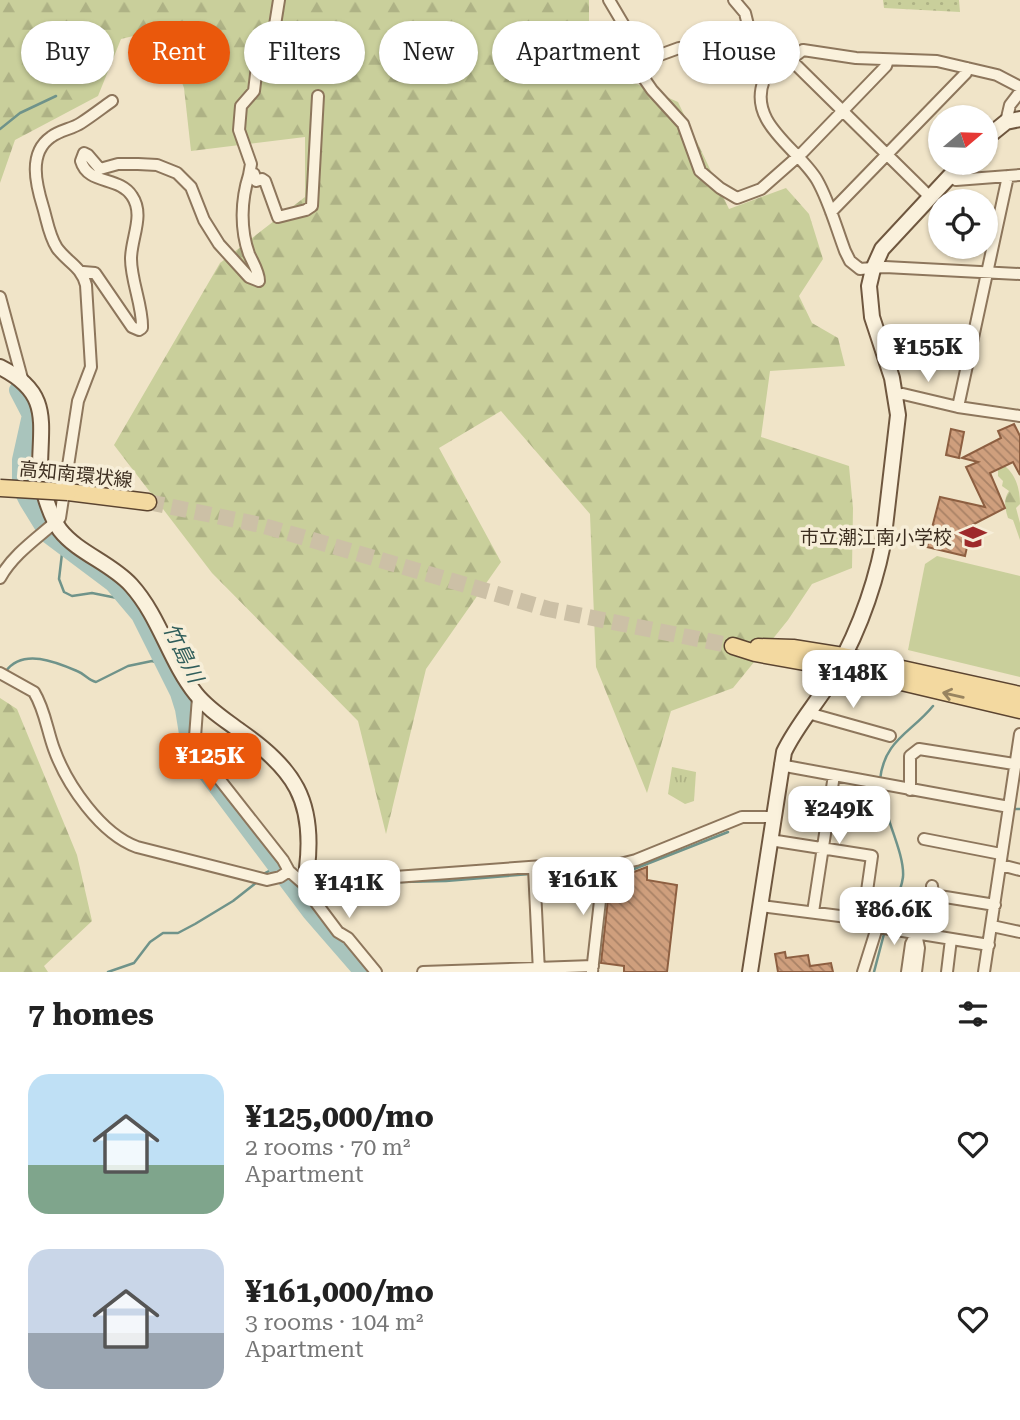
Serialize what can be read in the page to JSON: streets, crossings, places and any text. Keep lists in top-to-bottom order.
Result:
{
  "streets": {
    "main road": ["高知南環状線"]
  },
  "water": ["竹島川"],
  "places": {
    "school or university": ["市立潮江南小学校"]
  },
  "north": "right",
  "page": {
    "chip": [
      "Buy",
      "Rent",
      "Filters",
      "New",
      "Apartment",
      "House"
    ],
    "price": [
      "¥155K",
      "¥148K",
      "¥125K",
      "¥249K",
      "¥161K",
      "¥141K",
      "¥86.6K"
    ],
    "heading": "7 homes",
    "list": [
      {
        "name": "¥125,000/mo",
        "note": "2 rooms · 70 m² · Apartment"
      },
      {
        "name": "¥161,000/mo",
        "note": "3 rooms · 104 m² · Apartment"
      }
    ]
  }
}
